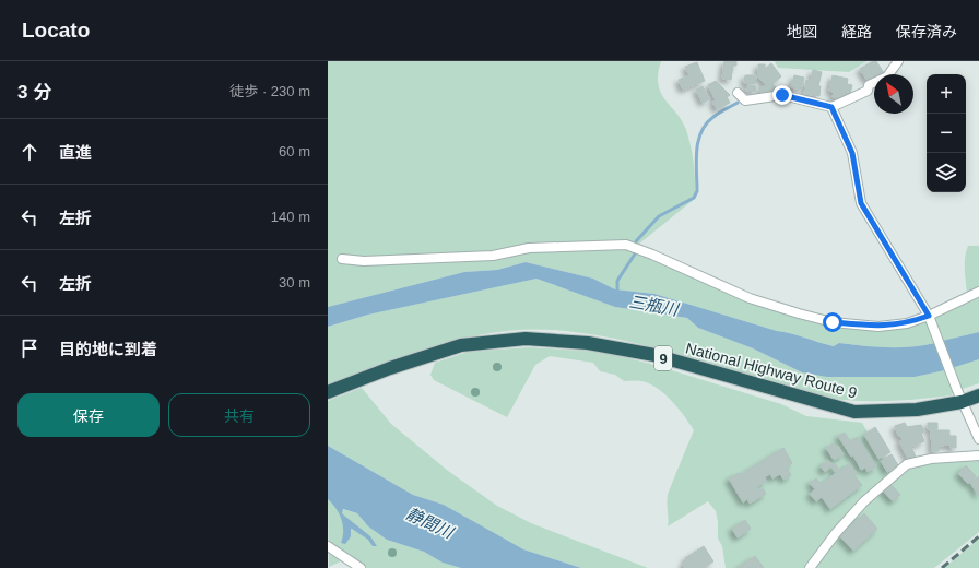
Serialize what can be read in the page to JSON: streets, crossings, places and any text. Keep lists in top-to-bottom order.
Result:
{
  "streets": {
    "highway": ["9", "National Highway Route 9"]
  },
  "water": ["三瓶川", "静間川"],
  "north": "top left",
  "page": {
    "header": "Locato",
    "nav": ["地図", "経路", "保存済み"],
    "heading": ["3 分", "徒歩 · 230 m"],
    "map_buttons": ["+", "−"],
    "list": [
      ["直進", "60 m"],
      ["左折", "140 m"],
      ["左折", "30 m"],
      "目的地に到着"
    ],
    "buttons": ["保存", "共有"]
  }
}
